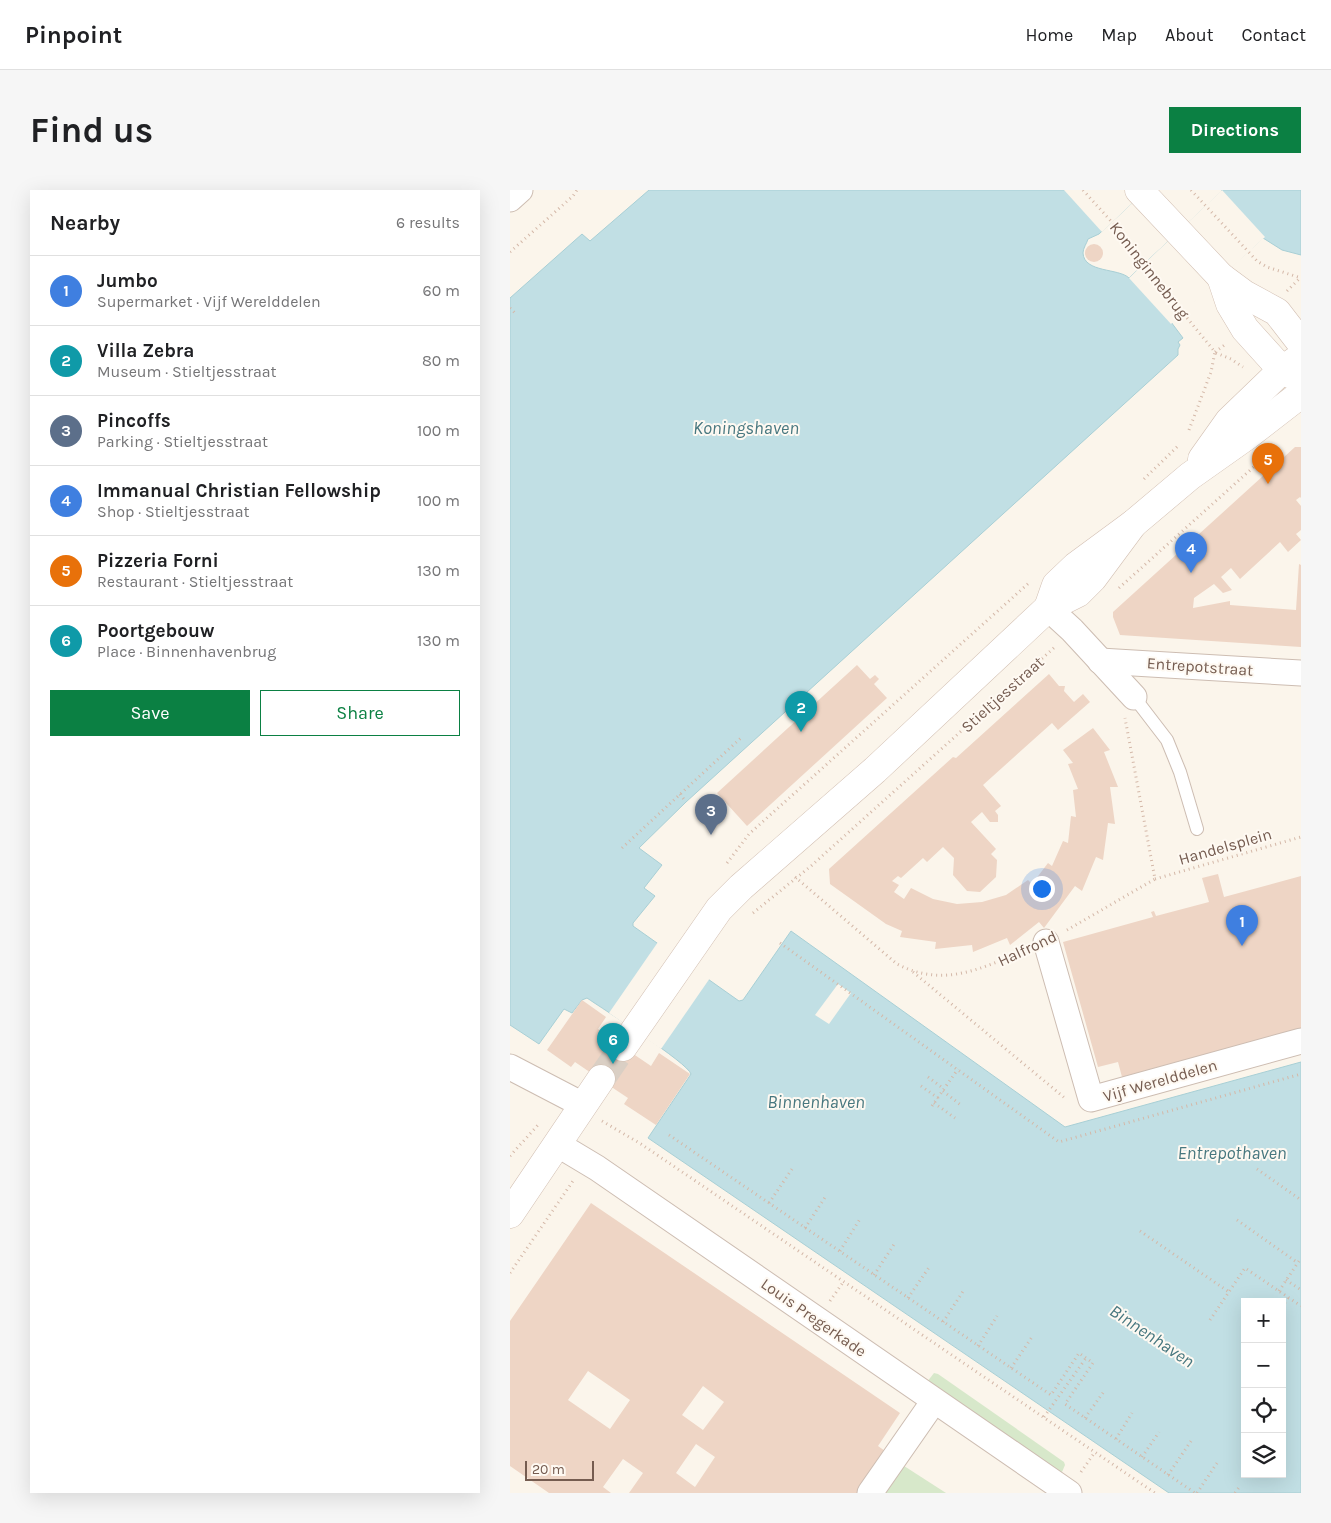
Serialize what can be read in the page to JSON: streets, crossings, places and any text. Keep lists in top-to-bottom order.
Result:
{
  "streets": {
    "street": [
      "Entrepotstraat",
      "Stieltjesstraat",
      "Vijf Werelddelen",
      "Louis Pregerkade"
    ],
    "path": ["Koninginnebrug", "Handelsplein", "Halfrond"]
  },
  "crossings": [
    ["Stieltjesstraat", "Halfrond"],
    ["Handelsplein", "Halfrond"],
    ["Halfrond", "Vijf Werelddelen"]
  ],
  "water": ["Koningshaven", "Binnenhaven", "Entrepothaven"],
  "scale_bar": "20 m",
  "page": {
    "header": "Pinpoint",
    "nav": [
      "Home",
      "Map",
      "About",
      "Contact"
    ],
    "buttons": [
      "Directions",
      ["Save", "Share"]
    ],
    "title": "Find us",
    "heading": ["Nearby", "6 results"],
    "list": [
      {
        "mark": "1",
        "name": "Jumbo",
        "note": "Supermarket · Vijf Werelddelen",
        "value": "60 m"
      },
      {
        "mark": "2",
        "name": "Villa Zebra",
        "note": "Museum · Stieltjesstraat",
        "value": "80 m"
      },
      {
        "mark": "3",
        "name": "Pincoffs",
        "note": "Parking · Stieltjesstraat",
        "value": "100 m"
      },
      {
        "mark": "4",
        "name": "Immanual Christian Fellowship",
        "note": "Shop · Stieltjesstraat",
        "value": "100 m"
      },
      {
        "mark": "5",
        "name": "Pizzeria Forni",
        "note": "Restaurant · Stieltjesstraat",
        "value": "130 m"
      },
      {
        "mark": "6",
        "name": "Poortgebouw",
        "note": "Place · Binnenhavenbrug",
        "value": "130 m"
      }
    ],
    "pins": [
      "5",
      "4",
      "2",
      "3",
      "1",
      "6"
    ],
    "map_buttons": ["+", "−"],
    "scale": "20 m"
  }
}
